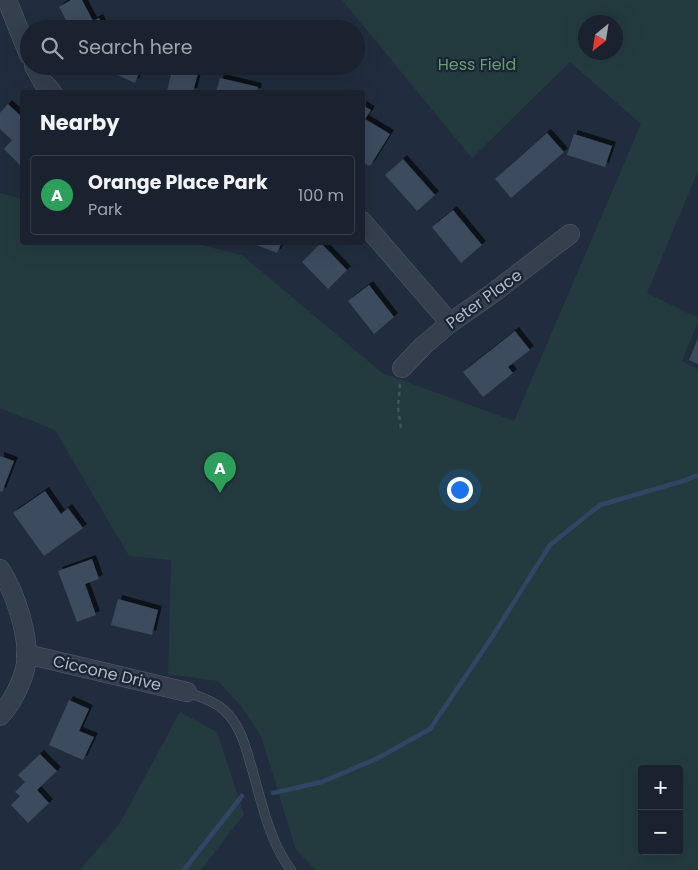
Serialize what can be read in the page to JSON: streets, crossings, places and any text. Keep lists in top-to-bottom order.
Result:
{
  "streets": {
    "street": ["Peter Place", "Ciccone Drive"]
  },
  "parks": ["Hess Field"],
  "north": "bottom left",
  "page": {
    "search": "Search here",
    "heading": "Nearby",
    "list": [
      {
        "mark": "A",
        "name": "Orange Place Park",
        "note": "Park",
        "value": "100 m"
      }
    ],
    "pins": "A",
    "map_buttons": ["+", "−"]
  }
}
